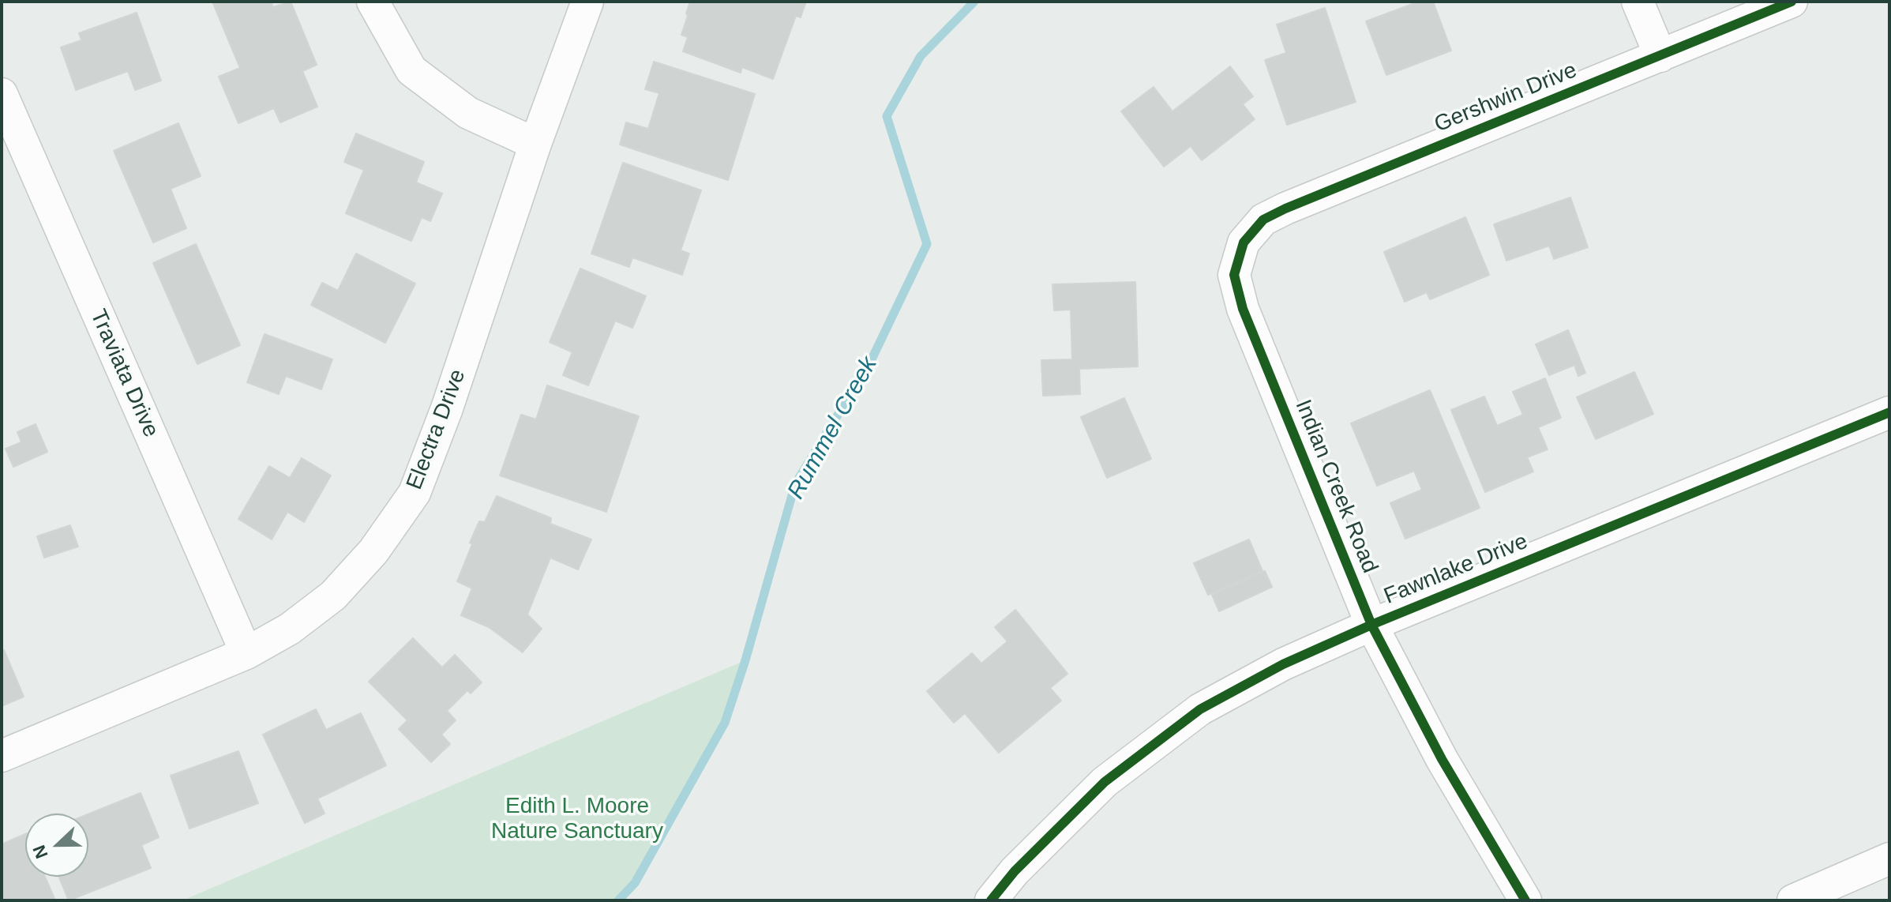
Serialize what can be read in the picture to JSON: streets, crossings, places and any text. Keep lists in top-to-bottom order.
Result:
{
  "streets": {
    "street": [
      "Gershwin Drive",
      "Traviata Drive",
      "Electra Drive",
      "Indian Creek Road",
      "Fawnlake Drive"
    ]
  },
  "crossings": [
    ["Gershwin Drive", "Indian Creek Road"],
    ["Traviata Drive", "Electra Drive"],
    ["Indian Creek Road", "Fawnlake Drive"]
  ],
  "water": ["Rummel Creek"],
  "parks": ["Edith L. Moore Nature Sanctuary"],
  "north": "left"
}
